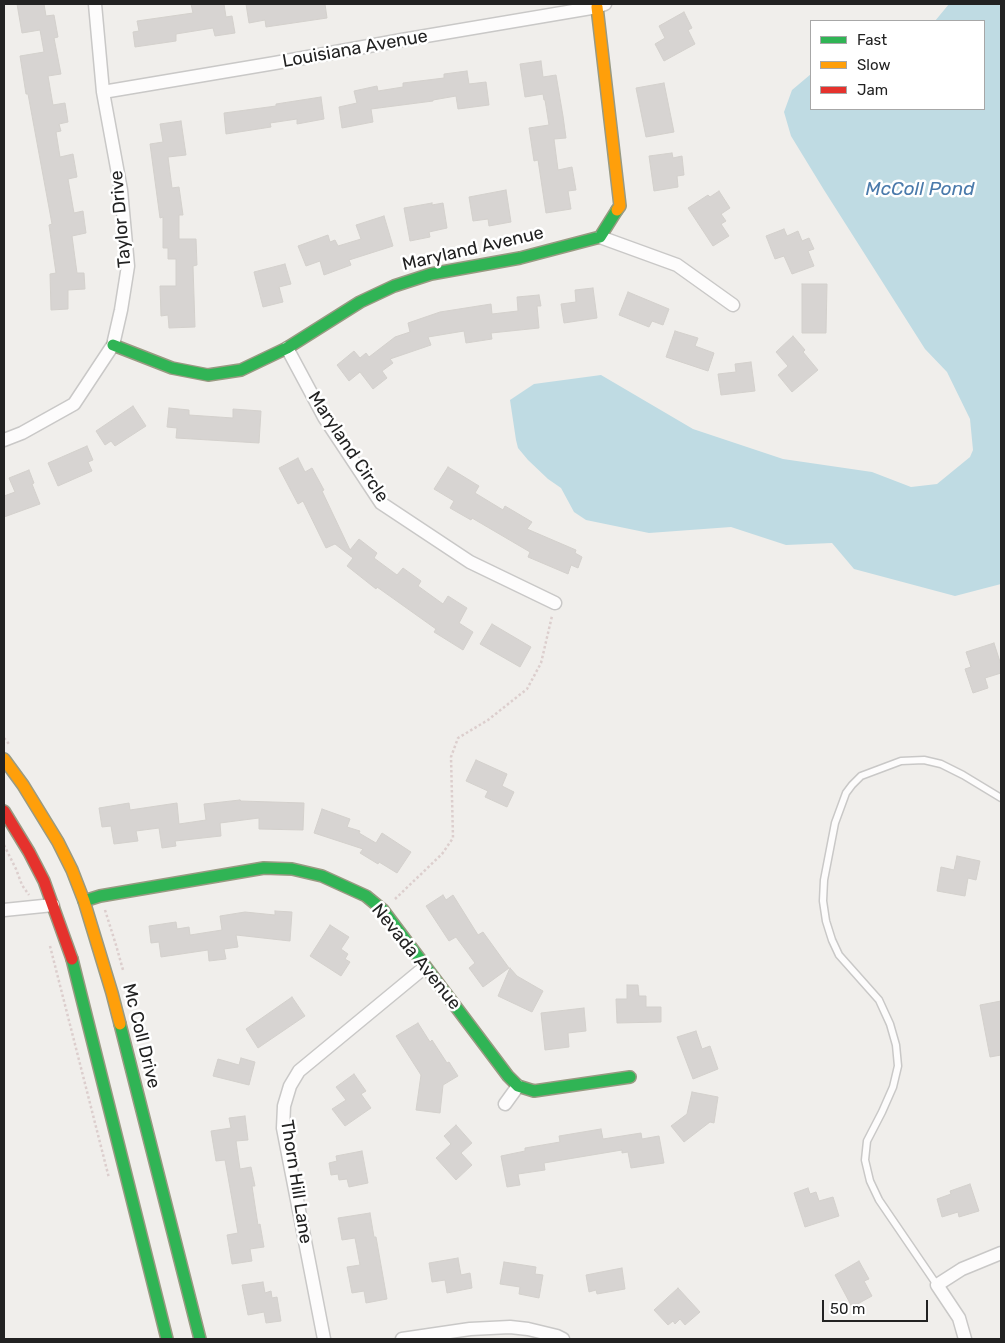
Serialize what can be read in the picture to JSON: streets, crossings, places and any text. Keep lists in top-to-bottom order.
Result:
{
  "streets": {
    "street": [
      "Louisiana Avenue",
      "Taylor Drive",
      "Maryland Avenue",
      "Maryland Circle",
      "Nevada Avenue",
      "Mc Coll Drive",
      "Thorn Hill Lane"
    ]
  },
  "crossings": [
    ["Louisiana Avenue", "Taylor Drive"],
    ["Taylor Drive", "Maryland Avenue"],
    ["Maryland Avenue", "Maryland Circle"],
    ["Nevada Avenue", "Mc Coll Drive"],
    ["Nevada Avenue", "Thorn Hill Lane"]
  ],
  "water": ["McColl Pond"],
  "legend": ["Fast", "Slow", "Jam"],
  "scale_bar": "50 m"
}
